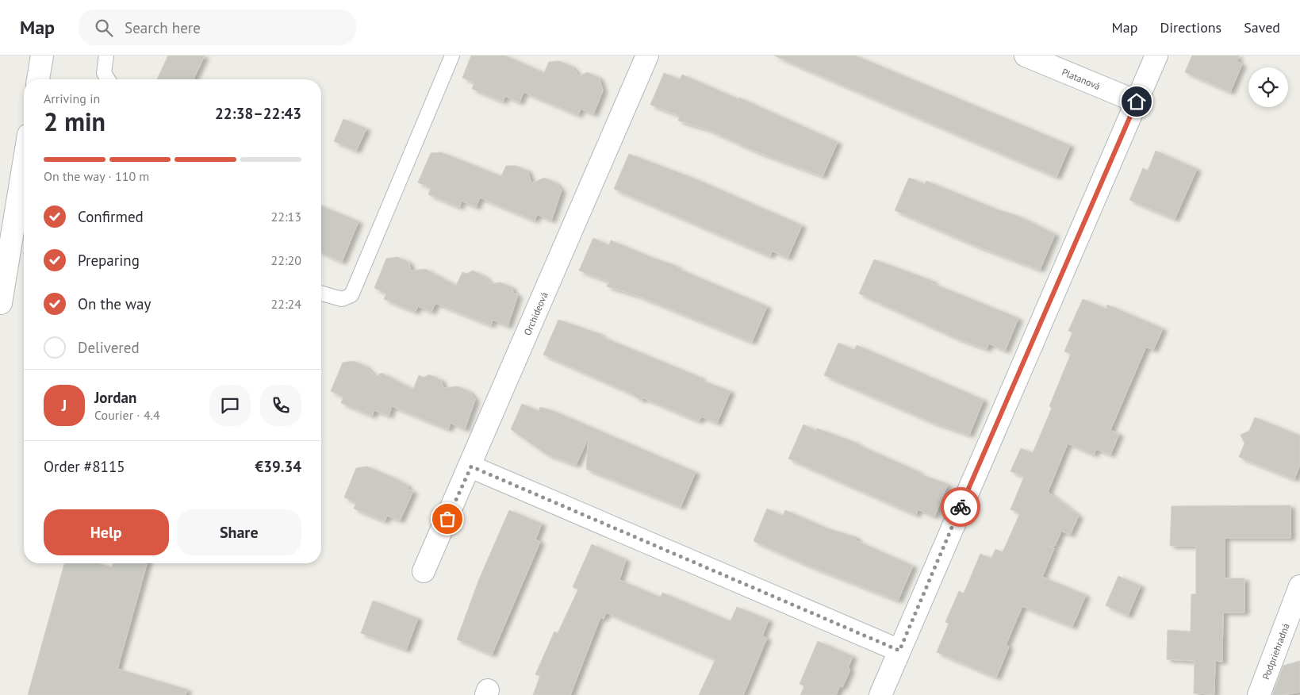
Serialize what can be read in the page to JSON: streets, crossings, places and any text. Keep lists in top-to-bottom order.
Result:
{
  "streets": {
    "street": ["Platanová", "Orchideová", "Podpriehradná"]
  },
  "page": {
    "header": "Map",
    "search": "Search here",
    "nav": ["Map", "Directions", "Saved"],
    "heading": ["2 min", "Arriving in", "22:38–22:43"],
    "panel": [
      "Jordan",
      "Courier · 4.4",
      "Order #8115",
      "€39.34"
    ],
    "bar": "On the way · 110 m",
    "list": [
      ["Confirmed", "22:13"],
      ["Preparing", "22:20"],
      ["On the way", "22:24"],
      "Delivered"
    ],
    "round": "J",
    "buttons": ["Help", "Share"]
  }
}
